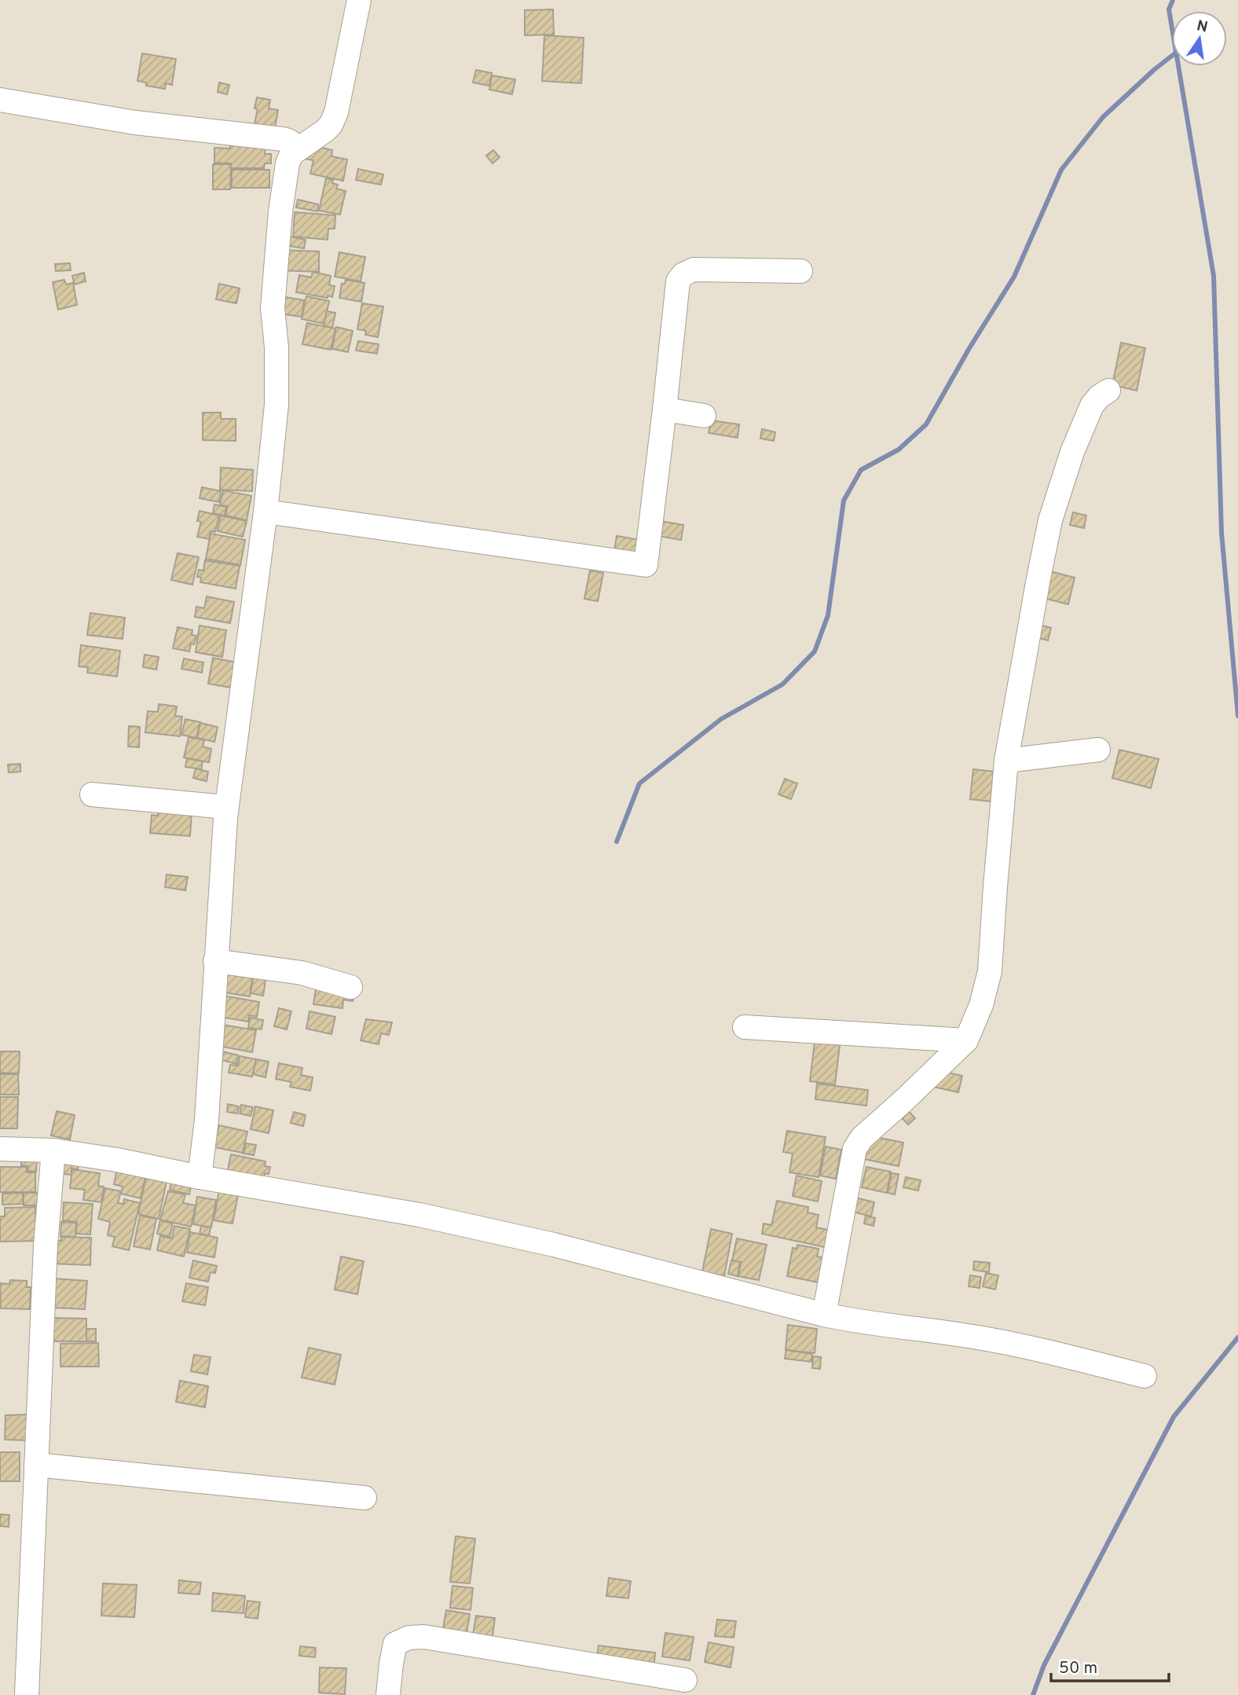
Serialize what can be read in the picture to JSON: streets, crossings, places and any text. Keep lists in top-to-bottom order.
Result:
{
  "scale_bar": "50 m",
  "north": "top"
}
